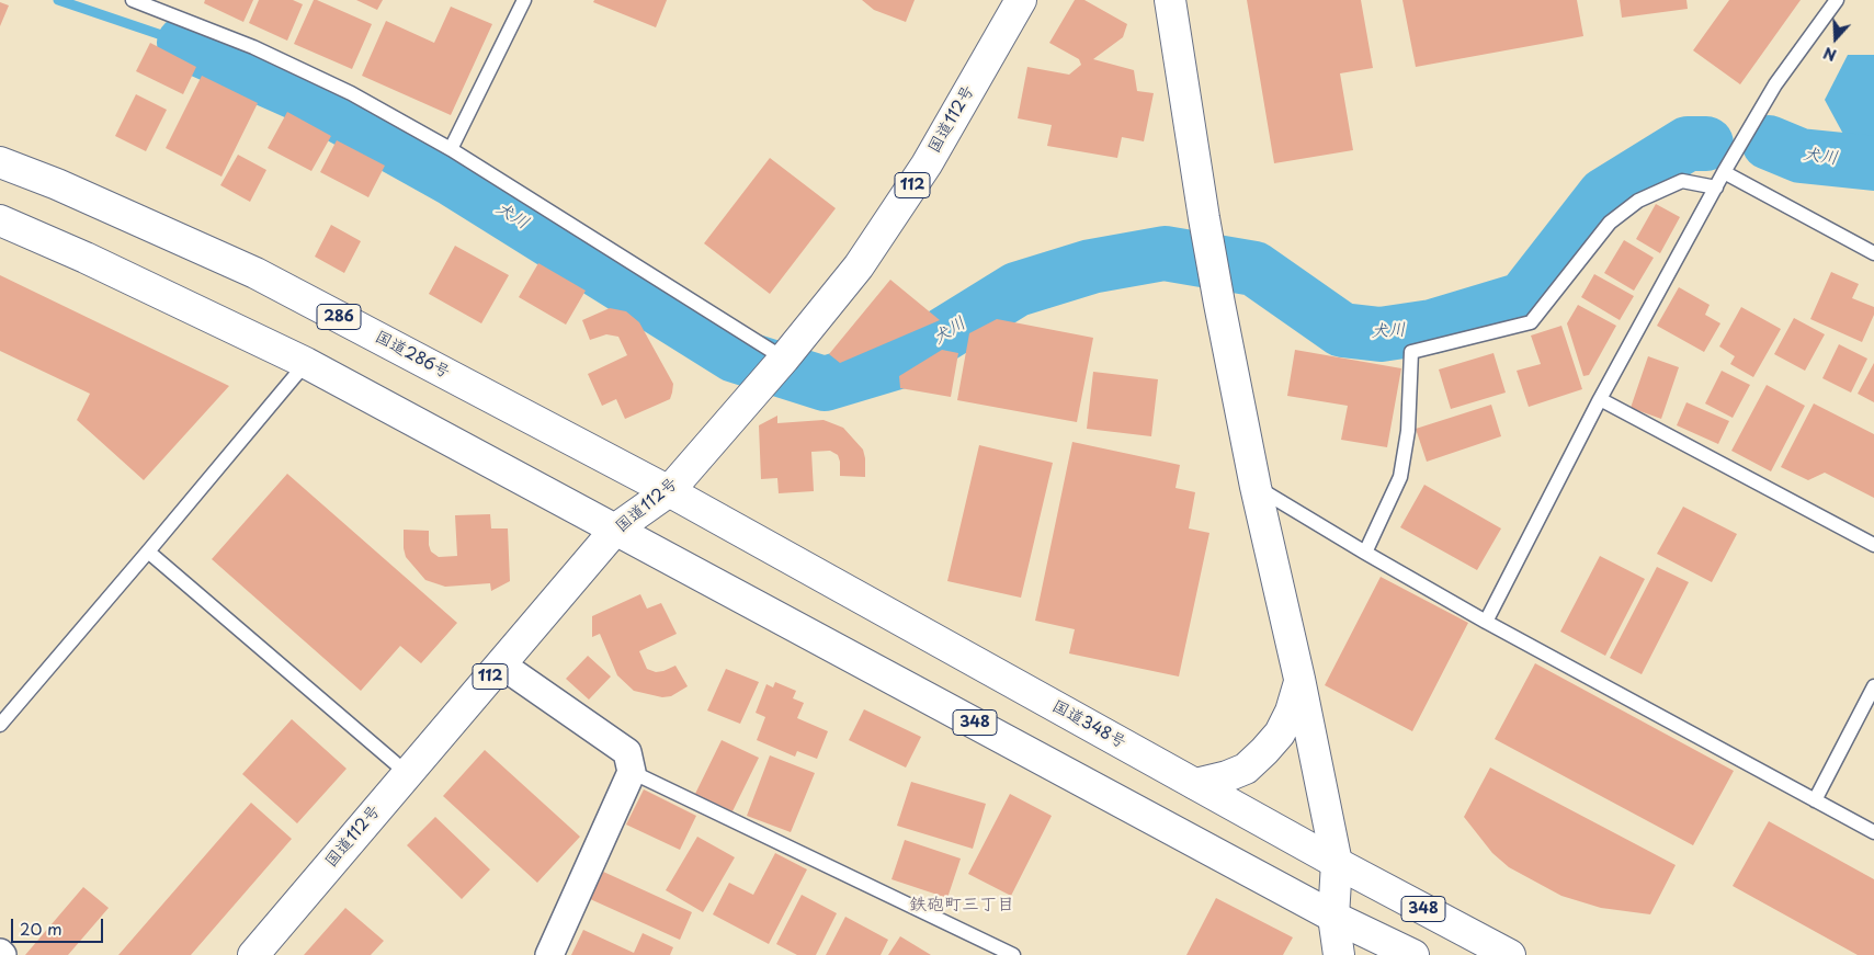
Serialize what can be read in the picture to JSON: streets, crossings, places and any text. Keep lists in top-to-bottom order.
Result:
{
  "streets": {
    "main road": [
      "国道112号",
      "112",
      "286",
      "国道286号",
      "348",
      "国道348号"
    ]
  },
  "crossings": [
    ["国道112号", "国道286号"],
    ["国道112号", "348"],
    ["国道112号", "国道348号"],
    ["国道286号", "国道348号"]
  ],
  "districts": ["鉄砲町三丁目"],
  "water": ["犬川"],
  "scale_bar": "20 m",
  "north": "bottom"
}
